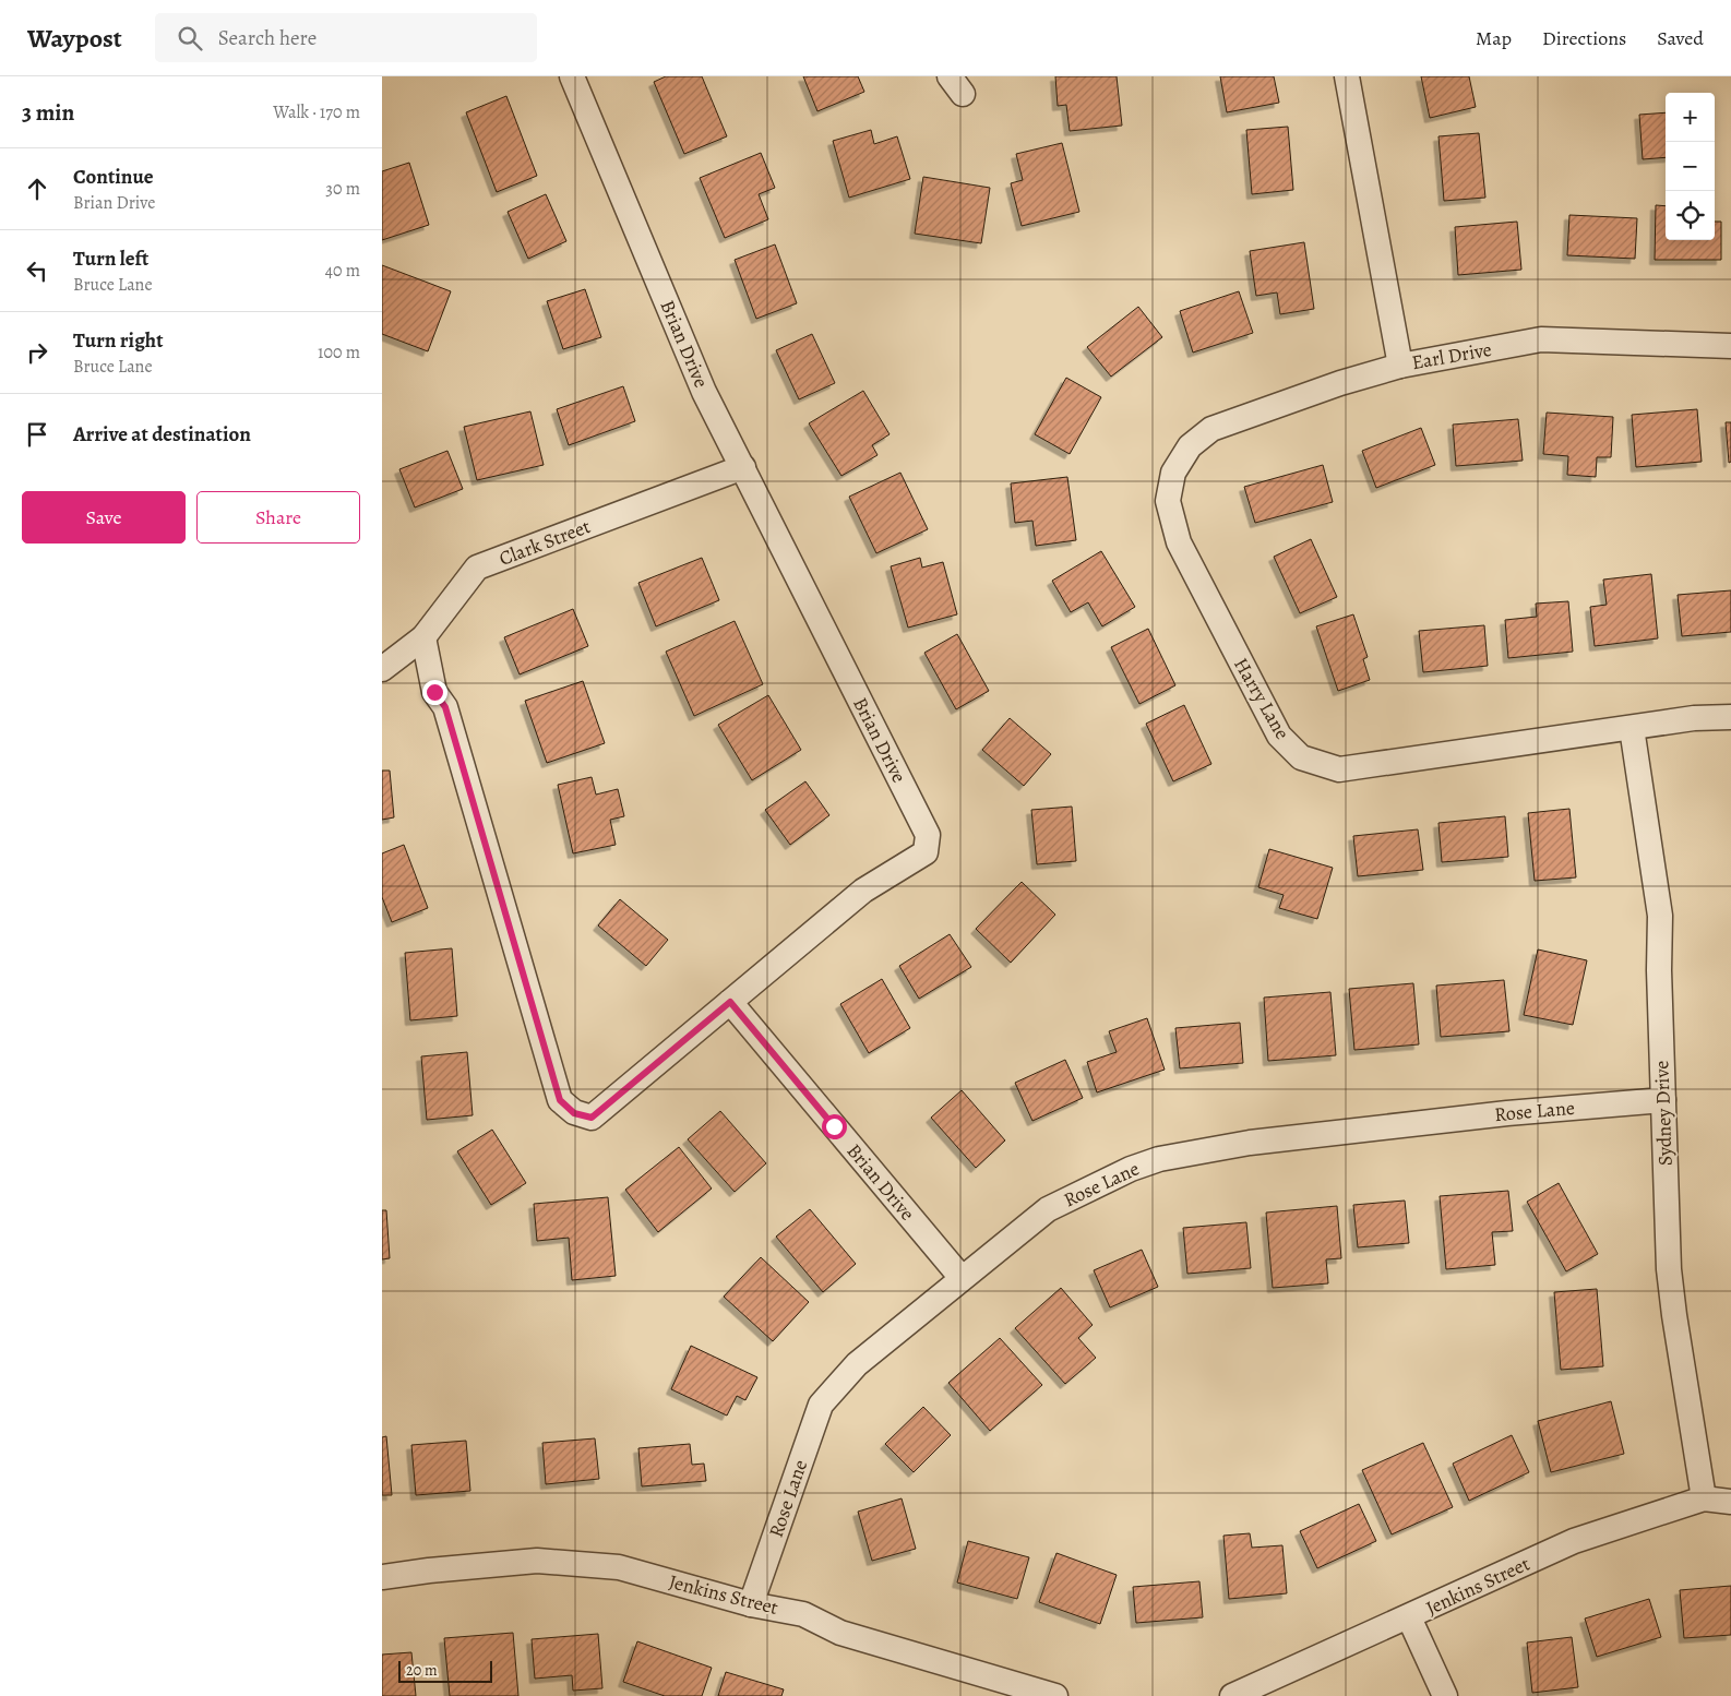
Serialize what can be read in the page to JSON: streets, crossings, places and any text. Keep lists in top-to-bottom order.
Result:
{
  "streets": {
    "street": [
      "Brian Drive",
      "Earl Drive",
      "Clark Street",
      "Harry Lane",
      "Rose Lane",
      "Sydney Drive",
      "Jenkins Street"
    ]
  },
  "crossings": [
    ["Brian Drive", "Clark Street"],
    ["Brian Drive", "Rose Lane"],
    ["Earl Drive", "Harry Lane"],
    ["Harry Lane", "Sydney Drive"],
    ["Rose Lane", "Sydney Drive"],
    ["Rose Lane", "Jenkins Street"],
    ["Sydney Drive", "Jenkins Street"]
  ],
  "scale_bar": "20 m",
  "page": {
    "header": "Waypost",
    "search": "Search here",
    "nav": ["Map", "Directions", "Saved"],
    "heading": ["3 min", "Walk · 170 m"],
    "map_buttons": ["+", "−"],
    "list": [
      ["Continue", "Brian Drive", "30 m"],
      ["Turn left", "Bruce Lane", "40 m"],
      ["Turn right", "Bruce Lane", "100 m"],
      "Arrive at destination"
    ],
    "buttons": ["Save", "Share"],
    "scale": "20 m"
  }
}
